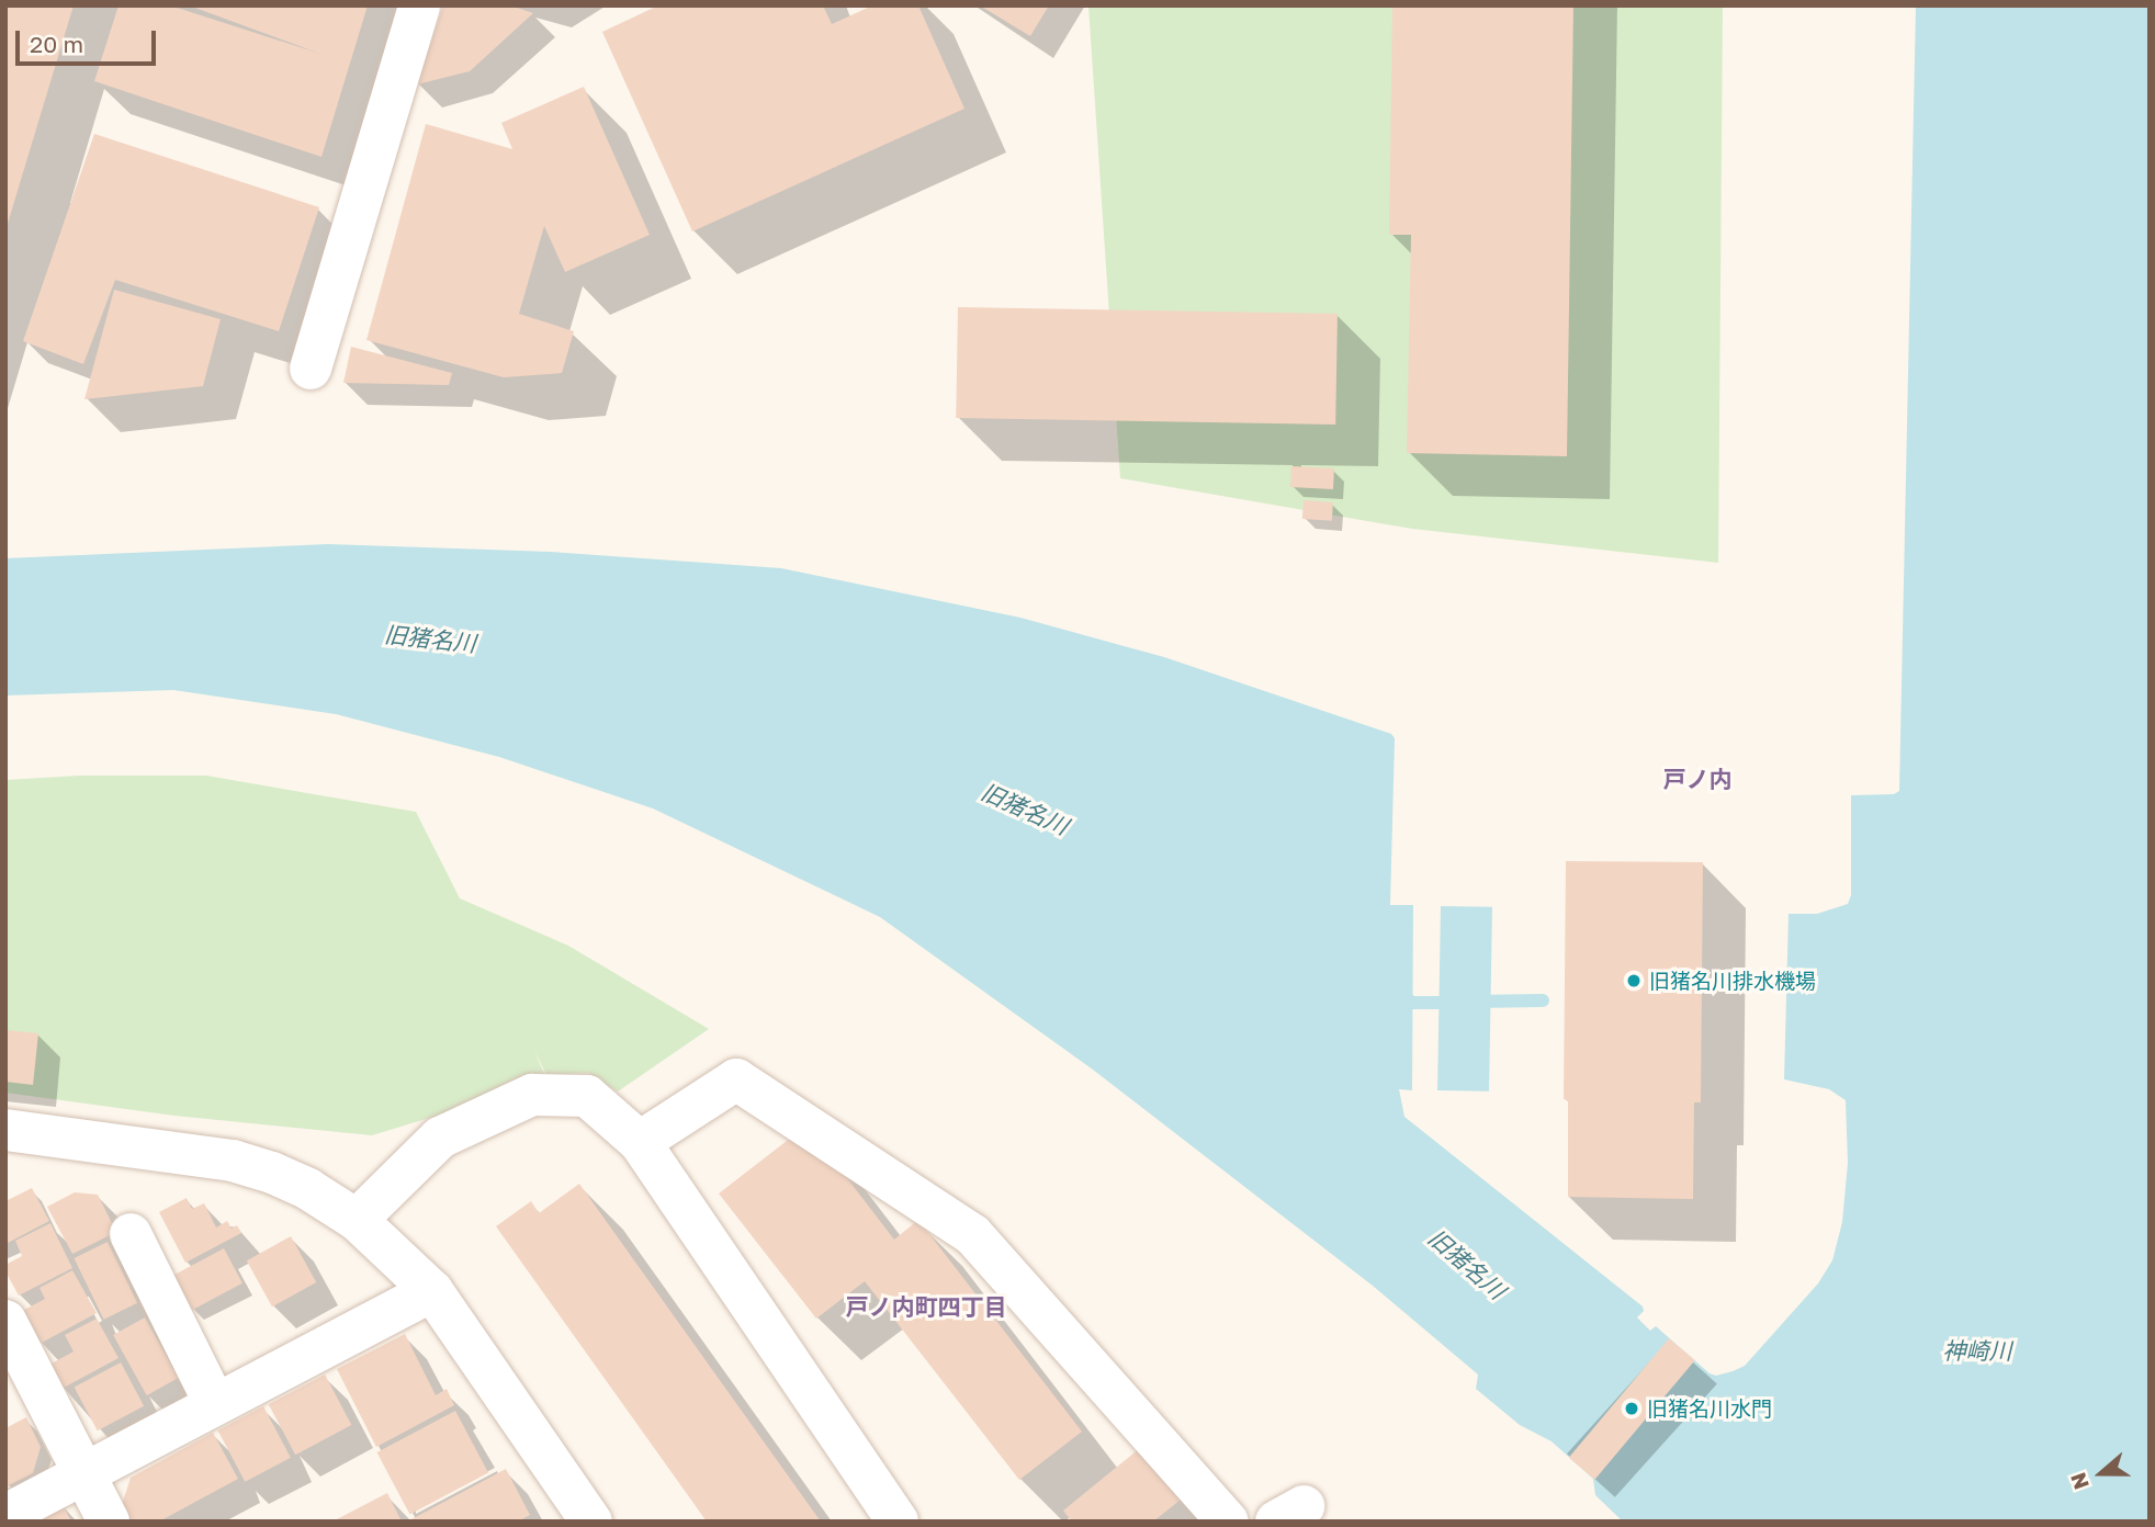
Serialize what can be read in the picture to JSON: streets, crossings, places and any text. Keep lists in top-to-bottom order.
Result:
{
  "districts": ["戸ノ内", "戸ノ内町四丁目"],
  "water": ["旧猪名川", "神崎川"],
  "places": ["旧猪名川排水機場", "旧猪名川水門"],
  "scale_bar": "20 m",
  "north": "left"
}
